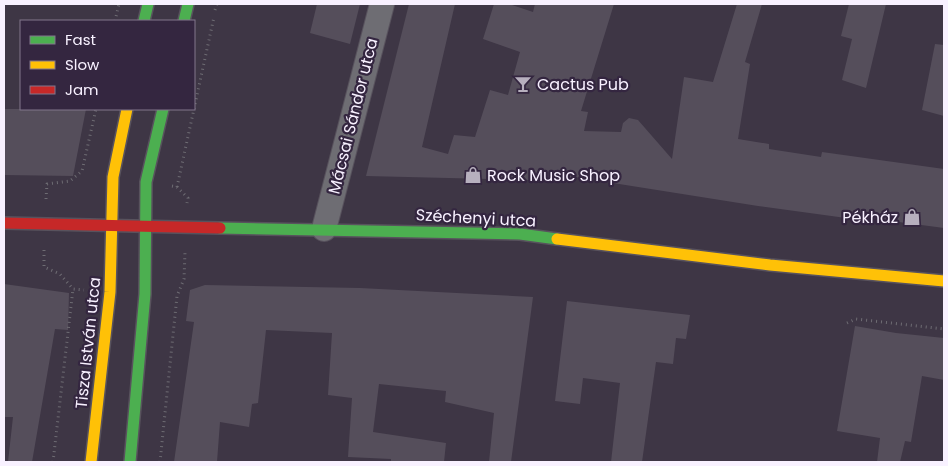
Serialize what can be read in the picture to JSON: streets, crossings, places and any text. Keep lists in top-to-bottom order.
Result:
{
  "streets": {
    "street": ["Mácsai Sándor utca", "Széchenyi utca", "Tisza István utca"]
  },
  "crossings": [
    ["Mácsai Sándor utca", "Széchenyi utca"],
    ["Széchenyi utca", "Tisza István utca"]
  ],
  "places": {
    "bar": ["Cactus Pub"],
    "shop": ["Rock Music Shop", "Pékház"]
  },
  "legend": ["Fast", "Slow", "Jam"]
}
